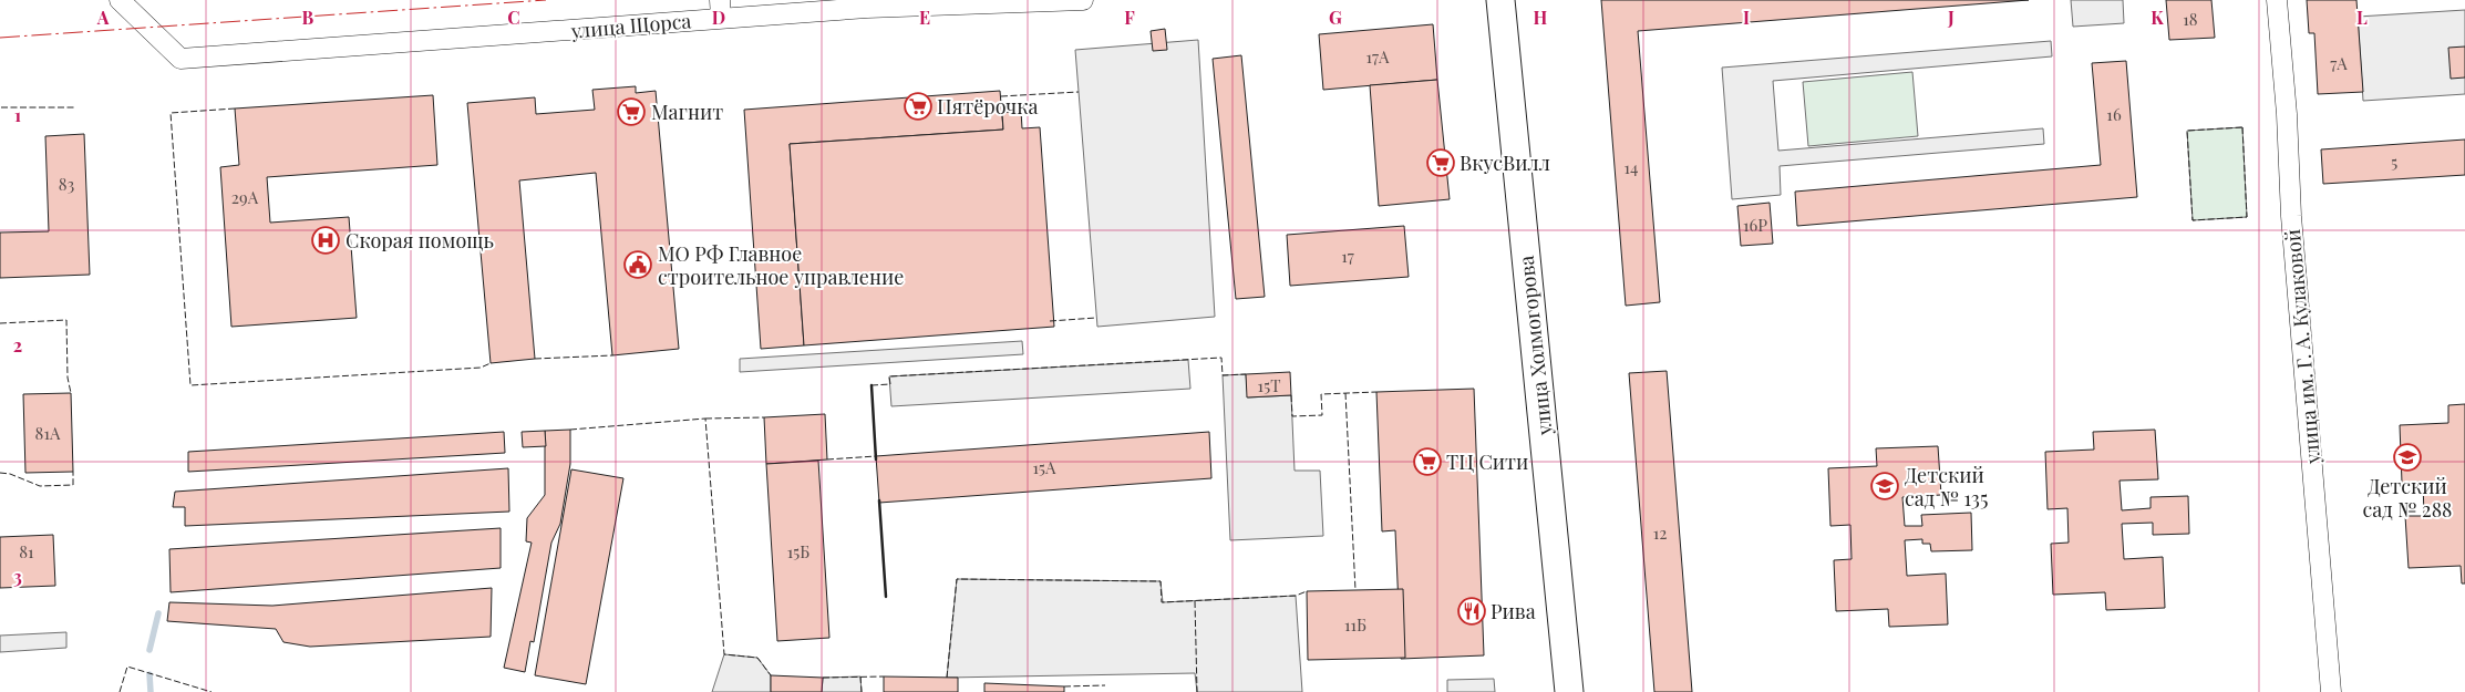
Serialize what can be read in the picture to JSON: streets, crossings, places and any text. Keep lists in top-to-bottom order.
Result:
{
  "streets": {
    "main road": ["улица Холмогорова"],
    "street": ["улица Щорса", "улица им. Г. А. Кулаковой"]
  },
  "places": {
    "supermarket": [
      "Пятёрочка",
      "Магнит",
      "ВкусВилл",
      "ТЦ Сити"
    ],
    "hospital": ["Скорая помощь"],
    "public building": ["МО РФ Главное строительное управление"],
    "school or university": ["Детский сад № 288", "Детский сад № 135"],
    "restaurant": ["Рива"]
  },
  "house_numbers": [
    "18",
    "17А",
    "7А",
    "16",
    "5",
    "14",
    "83",
    "29А",
    "16Р",
    "17",
    "15Т",
    "81А",
    "15А",
    "12",
    "81",
    "15Б",
    "11Б"
  ],
  "grid": {
    "columns": [
      "A",
      "B",
      "C",
      "D",
      "E",
      "F",
      "G",
      "H",
      "I",
      "J",
      "K",
      "L"
    ],
    "rows": ["1", "2", "3"]
  }
}
